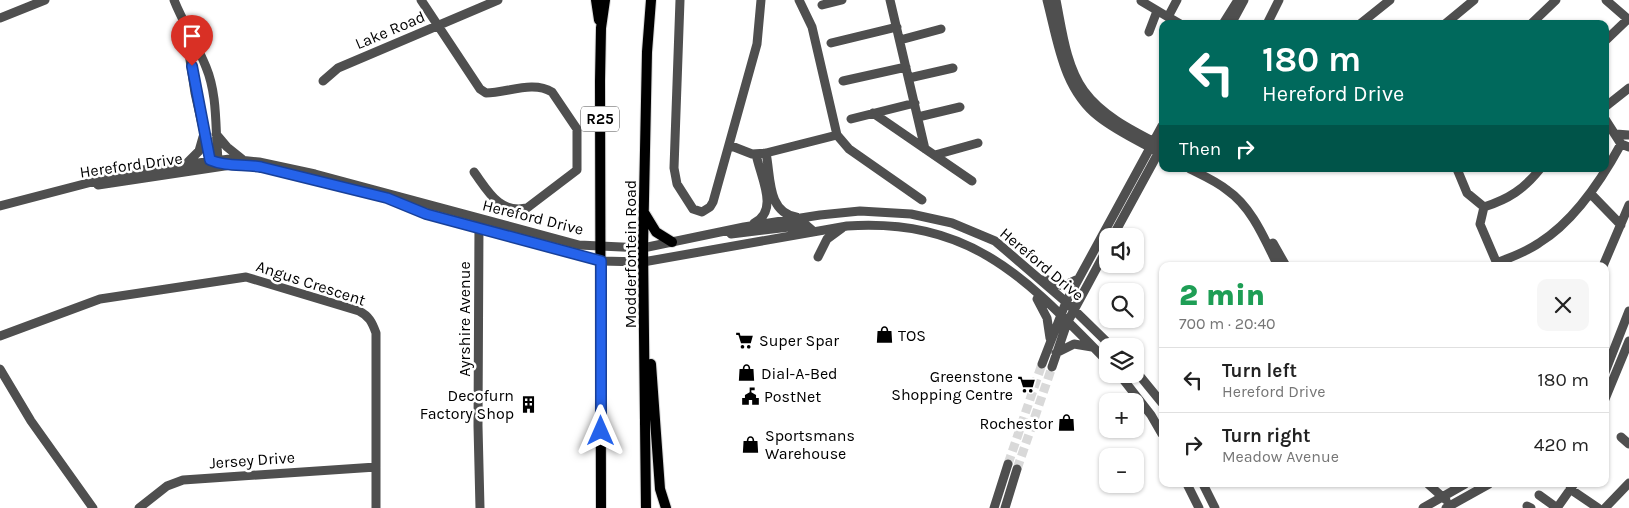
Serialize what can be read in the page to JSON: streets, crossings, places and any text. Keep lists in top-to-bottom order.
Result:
{
  "streets": {
    "main road": ["R25", "Modderfontein Road"],
    "street": [
      "Lake Road",
      "Hereford Drive",
      "Angus Crescent",
      "Ayrshire Avenue",
      "Jersey Drive"
    ]
  },
  "crossings": [
    ["Hereford Drive", "Modderfontein Road"],
    ["Hereford Drive", "Ayrshire Avenue"],
    ["Angus Crescent", "Jersey Drive"]
  ],
  "places": {
    "shop": [
      "TOS",
      "Dial-A-Bed",
      "Rochestor",
      "Sportsmans Warehouse"
    ],
    "supermarket": ["Super Spar", "Greenstone Shopping Centre"],
    "public building": ["PostNet"],
    "building": ["Decofurn Factory Shop"]
  },
  "page": {
    "turn": ["180 m", "Hereford Drive"],
    "then": "Then",
    "map_buttons": ["+", "−"],
    "heading": ["2 min", "700 m · 20:40"],
    "list": [
      {
        "name": "Turn left",
        "note": "Hereford Drive",
        "value": "180 m"
      },
      {
        "name": "Turn right",
        "note": "Meadow Avenue",
        "value": "420 m"
      }
    ]
  }
}
